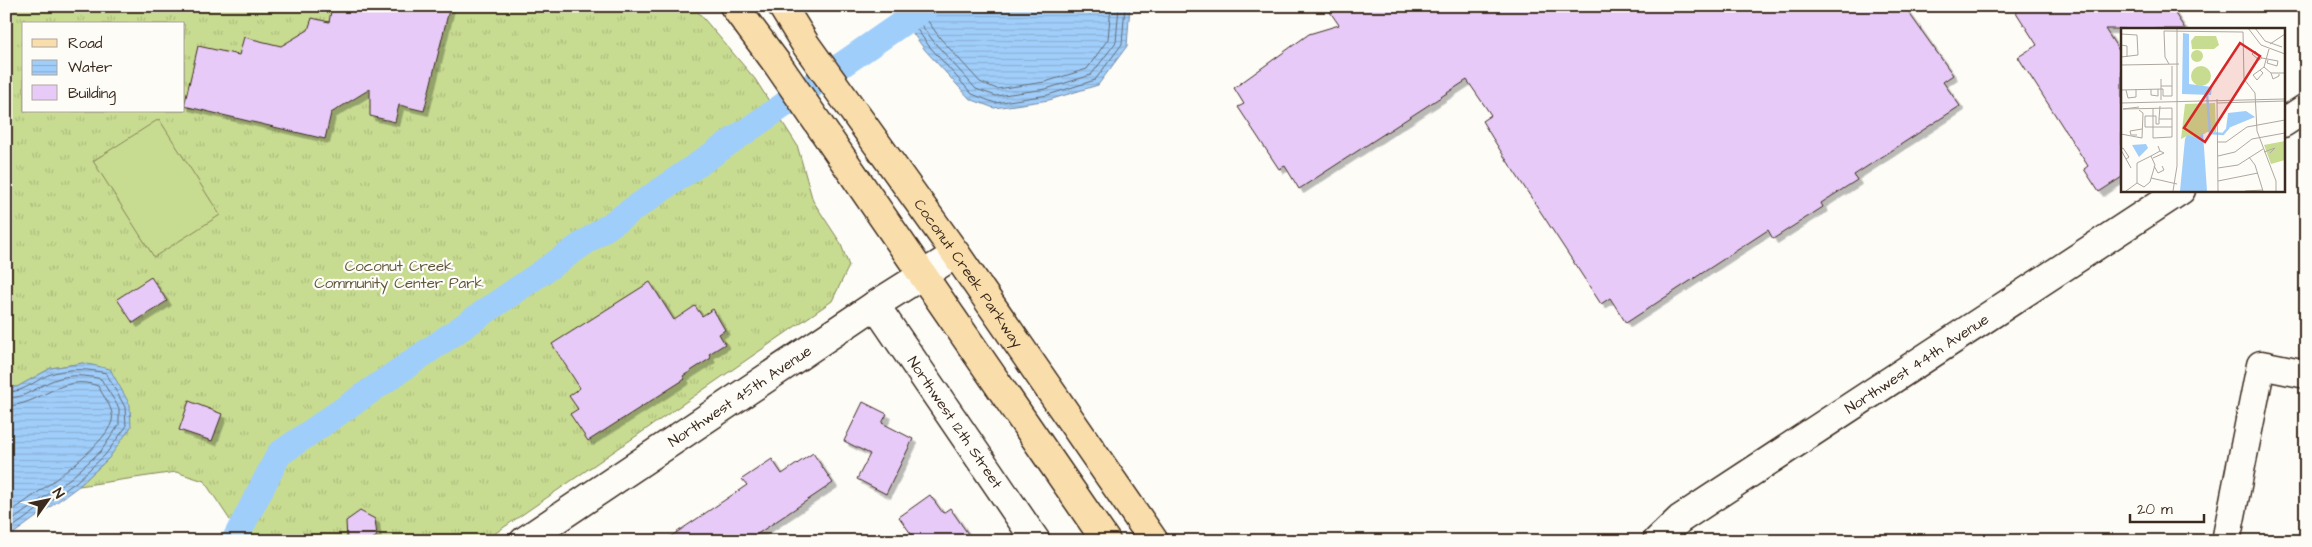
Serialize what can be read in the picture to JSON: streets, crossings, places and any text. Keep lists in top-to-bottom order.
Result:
{
  "streets": {
    "main road": ["Coconut Creek Parkway"],
    "street": ["Northwest 44th Avenue", "Northwest 45th Avenue", "Northwest 12th Street"]
  },
  "crossings": [
    ["Coconut Creek Parkway", "Northwest 45th Avenue"],
    ["Northwest 45th Avenue", "Northwest 12th Street"]
  ],
  "parks": ["Coconut Creek Community Center Park"],
  "legend": ["Road", "Water", "Building"],
  "scale_bar": "20 m",
  "north": "top right"
}
